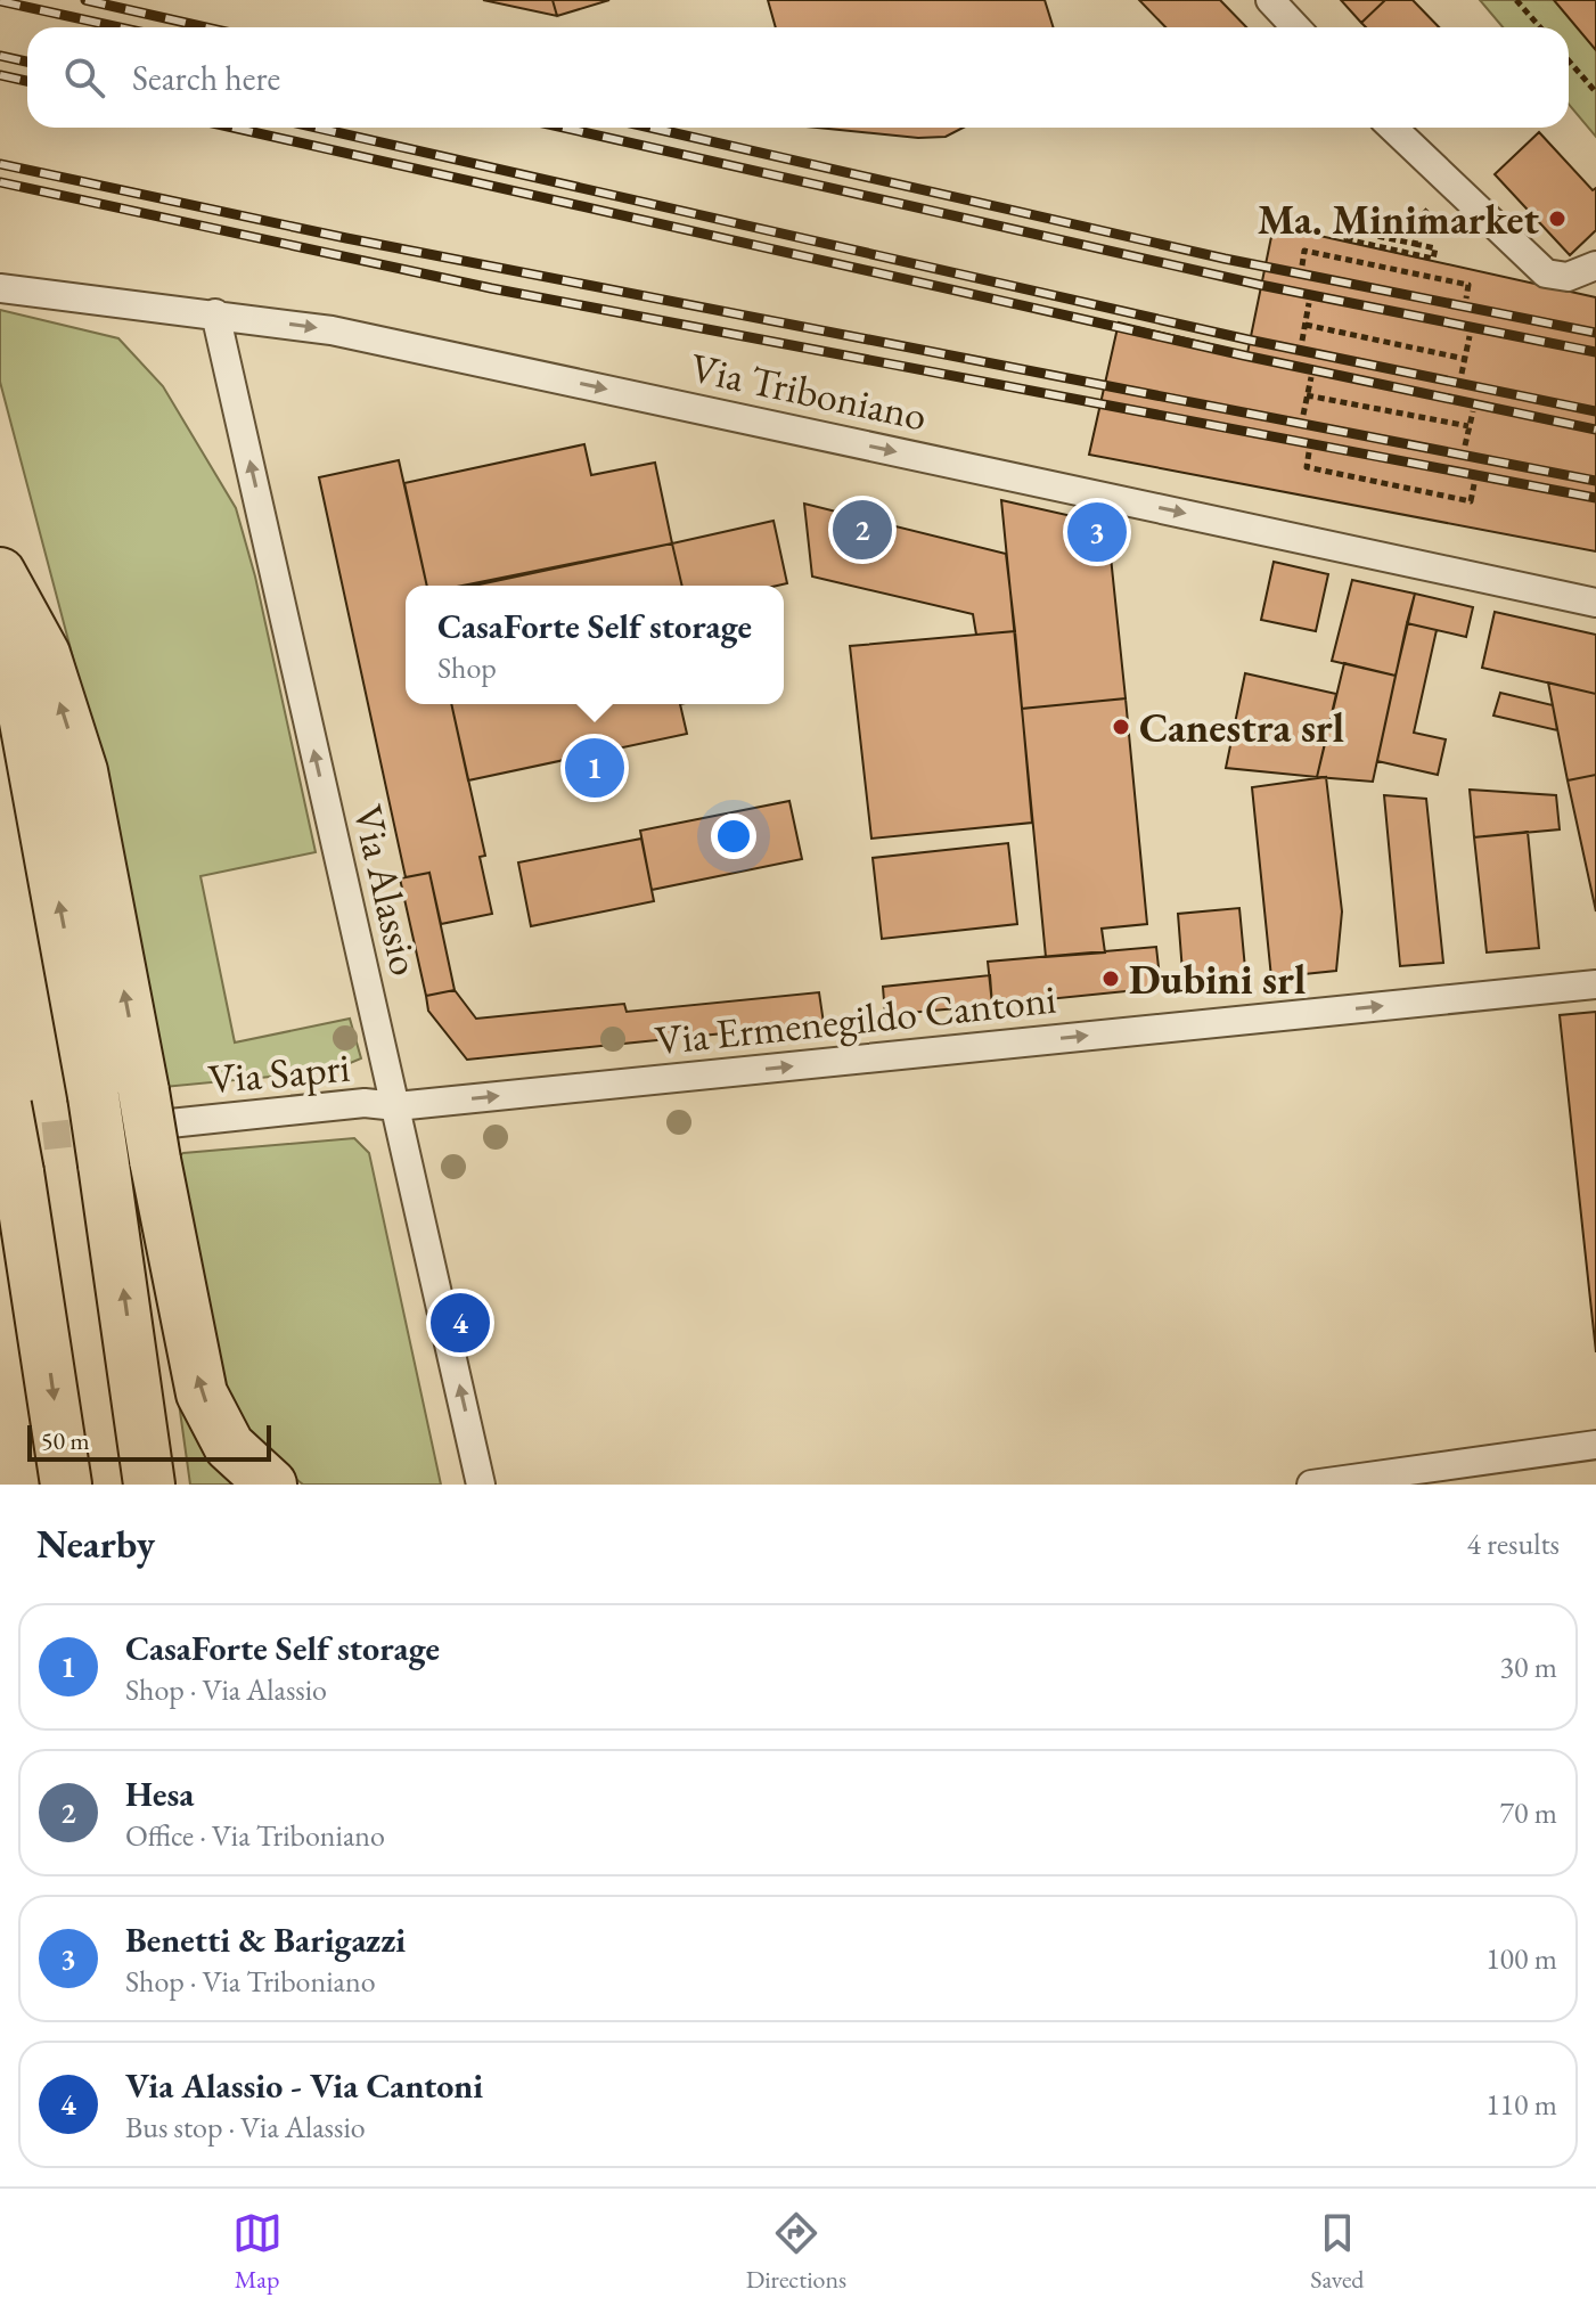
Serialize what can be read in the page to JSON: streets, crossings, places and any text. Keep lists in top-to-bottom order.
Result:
{
  "streets": {
    "street": [
      "Via Triboniano",
      "Via Alassio",
      "Via Ermenegildo Cantoni",
      "Via Sapri"
    ]
  },
  "crossings": [
    ["Via Triboniano", "Via Alassio"],
    ["Via Alassio", "Via Ermenegildo Cantoni"],
    ["Via Alassio", "Via Sapri"],
    ["Via Ermenegildo Cantoni", "Via Sapri"]
  ],
  "one_way": ["Via Triboniano", "Via Alassio", "Via Ermenegildo Cantoni"],
  "places": ["Ma. Minimarket", "Canestra srl", "Dubini srl"],
  "scale_bar": "50 m",
  "page": {
    "search": "Search here",
    "pins": [
      "2",
      "3",
      "1",
      "4"
    ],
    "popup": ["CasaForte Self storage", "Shop"],
    "scale": "50 m",
    "heading": ["Nearby", "4 results"],
    "list": [
      {
        "mark": "1",
        "name": "CasaForte Self storage",
        "note": "Shop · Via Alassio",
        "value": "30 m"
      },
      {
        "mark": "2",
        "name": "Hesa",
        "note": "Office · Via Triboniano",
        "value": "70 m"
      },
      {
        "mark": "3",
        "name": "Benetti & Barigazzi",
        "note": "Shop · Via Triboniano",
        "value": "100 m"
      },
      {
        "mark": "4",
        "name": "Via Alassio - Via Cantoni",
        "note": "Bus stop · Via Alassio",
        "value": "110 m"
      }
    ],
    "nav": ["Map", "Directions", "Saved"]
  }
}
